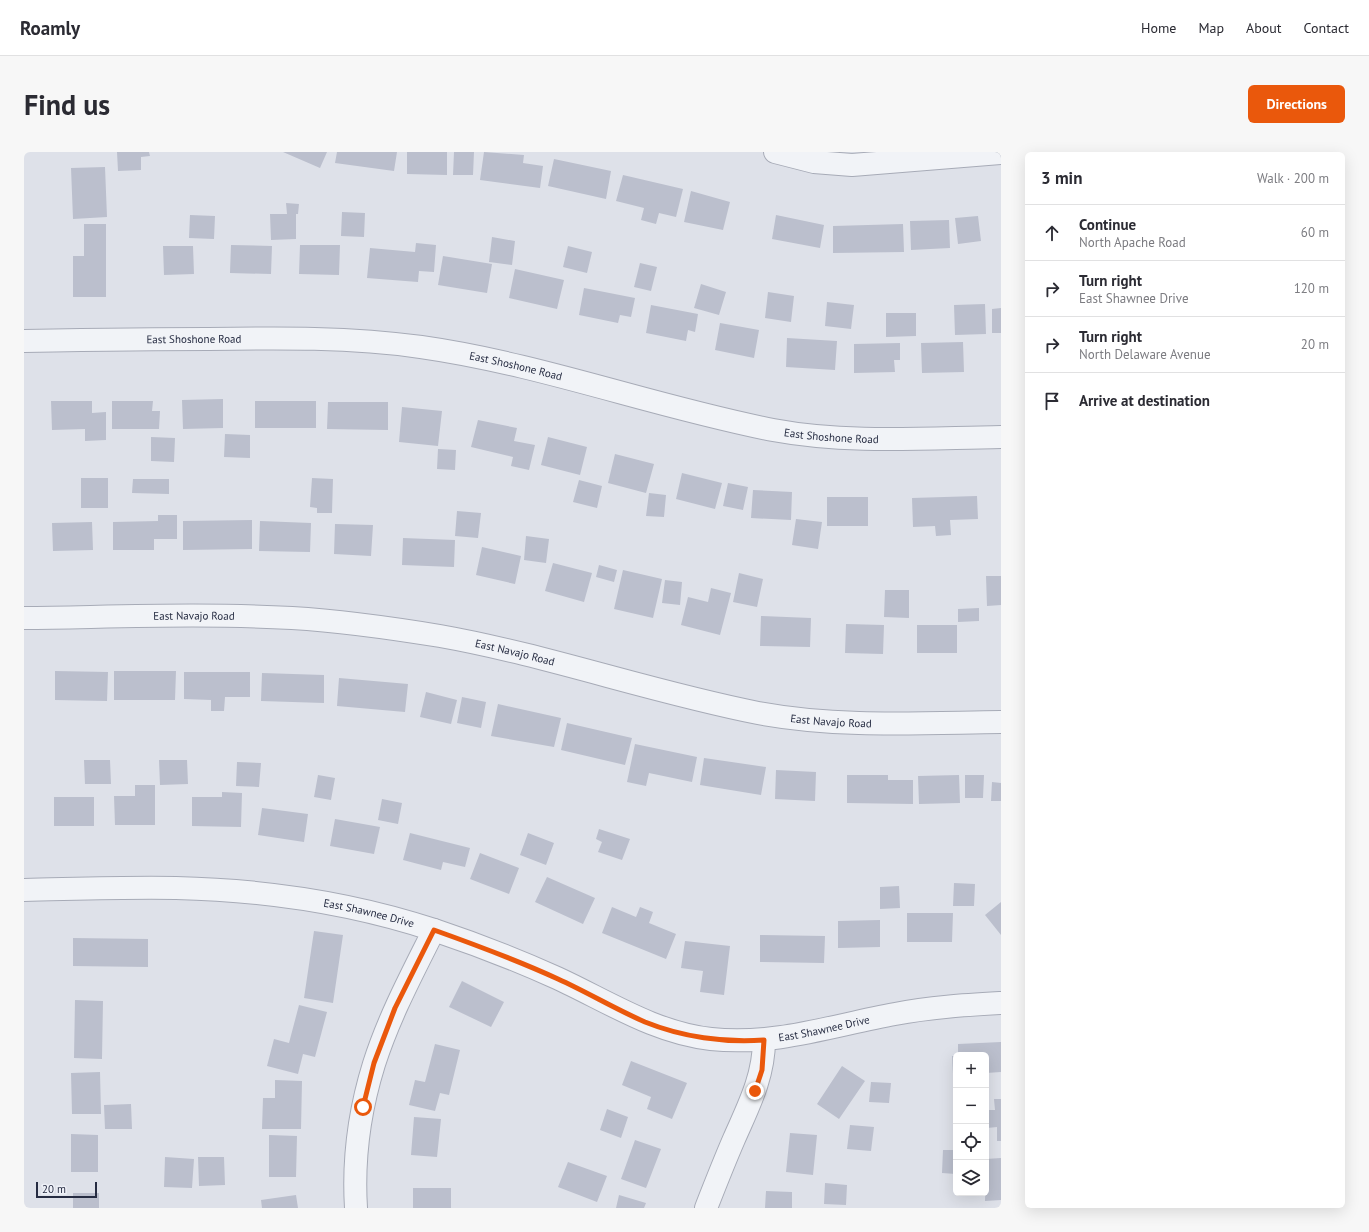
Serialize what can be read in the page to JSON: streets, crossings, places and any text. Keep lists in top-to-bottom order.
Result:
{
  "streets": {
    "street": ["East Shoshone Road", "East Navajo Road", "East Shawnee Drive"]
  },
  "scale_bar": "20 m",
  "page": {
    "header": "Roamly",
    "nav": [
      "Home",
      "Map",
      "About",
      "Contact"
    ],
    "buttons": "Directions",
    "title": "Find us",
    "heading": ["3 min", "Walk · 200 m"],
    "list": [
      ["Continue", "North Apache Road", "60 m"],
      ["Turn right", "East Shawnee Drive", "120 m"],
      ["Turn right", "North Delaware Avenue", "20 m"],
      "Arrive at destination"
    ],
    "map_buttons": ["+", "−"],
    "scale": "20 m"
  }
}
